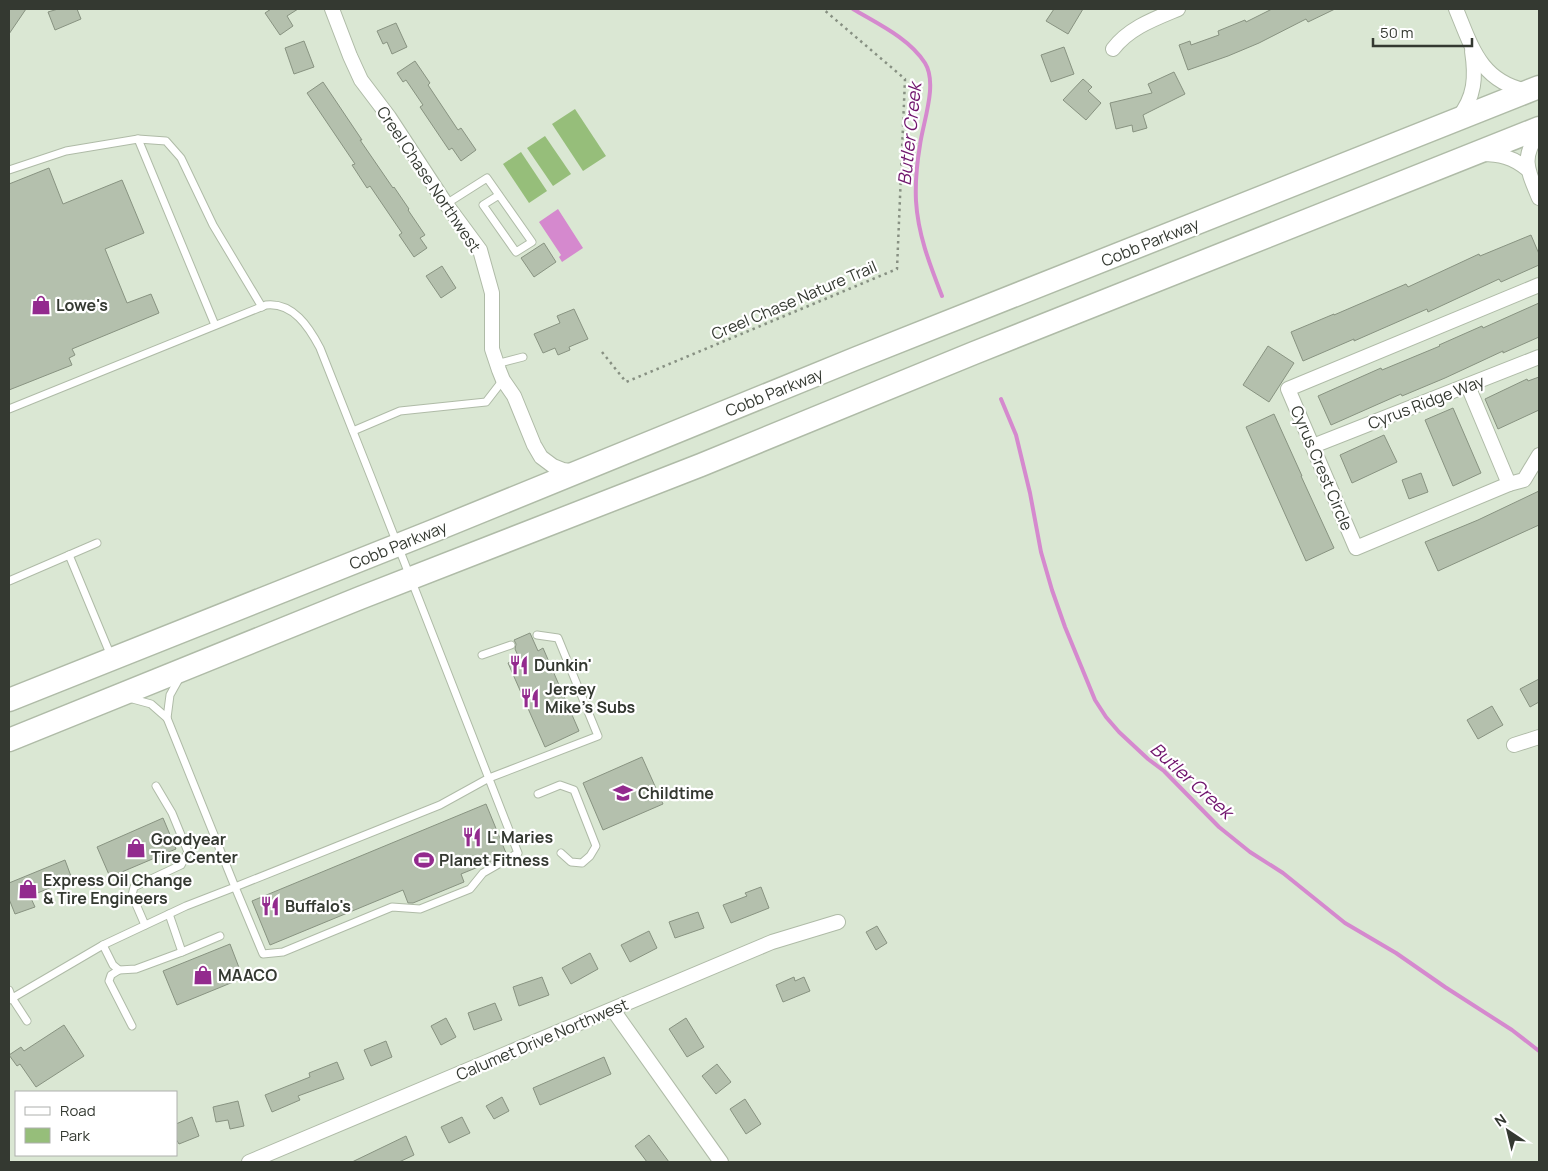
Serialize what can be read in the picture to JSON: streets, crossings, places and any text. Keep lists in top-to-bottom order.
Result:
{
  "streets": {
    "main road": ["Cobb Parkway"],
    "street": [
      "Creel Chase Northwest",
      "Cyrus Ridge Way",
      "Cyrus Crest Circle",
      "Calumet Drive Northwest"
    ],
    "path": ["Creel Chase Nature Trail"]
  },
  "crossings": [
    ["Creel Chase Northwest", "Cobb Parkway"],
    ["Cyrus Ridge Way", "Cyrus Crest Circle"]
  ],
  "water": ["Butler Creek"],
  "places": {
    "shop": [
      "Lowe's",
      "Goodyear Tire Center",
      "Express Oil Change & Tire Engineers",
      "MAACO"
    ],
    "restaurant": [
      "Dunkin'",
      "Jersey Mike's Subs",
      "L' Maries",
      "Buffalo's"
    ],
    "school or university": ["Childtime"],
    "sports": ["Planet Fitness"]
  },
  "legend": ["Road", "Park"],
  "scale_bar": "50 m",
  "north": "top left"
}
